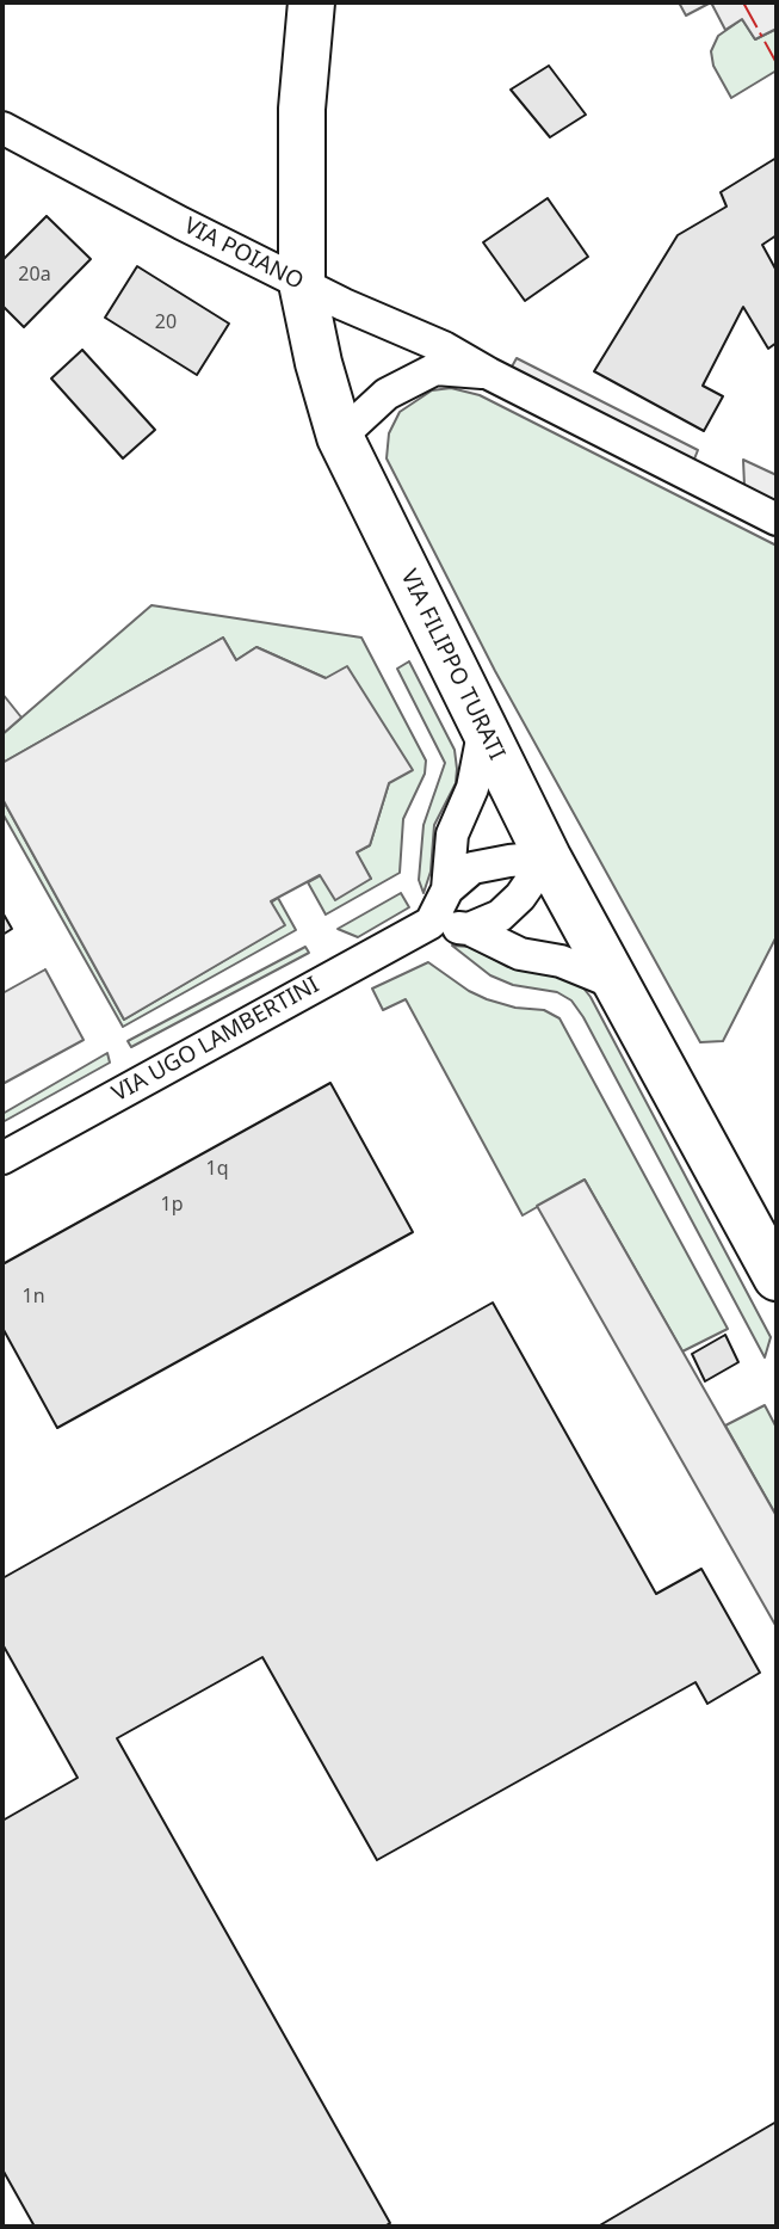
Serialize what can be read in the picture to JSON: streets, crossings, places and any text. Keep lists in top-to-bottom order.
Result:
{
  "streets": {
    "main road": ["VIA FILIPPO TURATI"],
    "street": ["VIA POIANO", "VIA UGO LAMBERTINI"]
  },
  "crossings": [
    ["VIA POIANO", "VIA FILIPPO TURATI"]
  ],
  "house_numbers": [
    "20a",
    "20",
    "1q",
    "1p",
    "1n"
  ]
}
